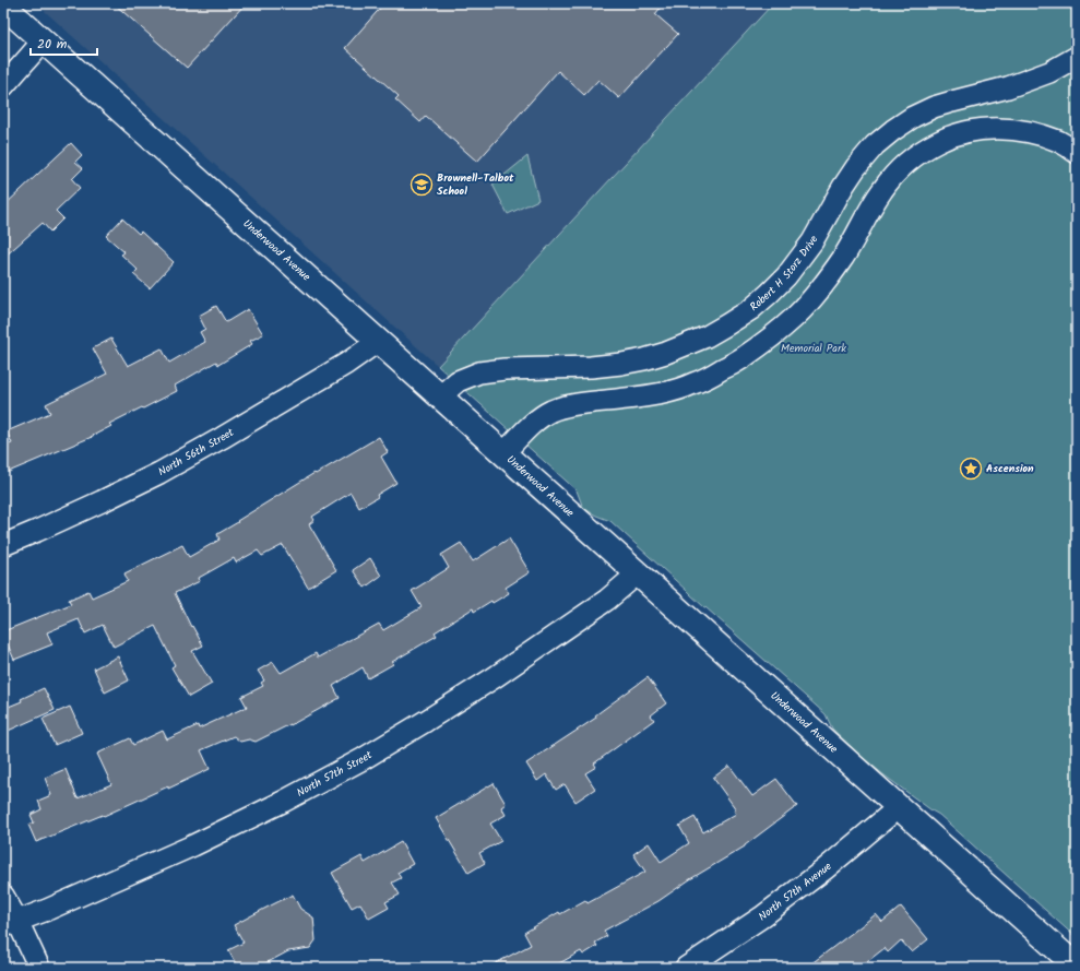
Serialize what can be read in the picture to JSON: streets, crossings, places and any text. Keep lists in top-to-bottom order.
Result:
{
  "streets": {
    "main road": ["Underwood Avenue"],
    "street": [
      "Robert H Storz Drive",
      "North 56th Street",
      "North 57th Street",
      "North 57th Avenue"
    ]
  },
  "crossings": [
    ["Underwood Avenue", "Robert H Storz Drive"],
    ["Underwood Avenue", "North 56th Street"],
    ["Underwood Avenue", "North 57th Street"],
    ["Underwood Avenue", "North 57th Avenue"]
  ],
  "parks": ["Memorial Park"],
  "places": {
    "school or university": ["Brownell-Talbot School"],
    "place": ["Ascension"]
  },
  "scale_bar": "20 m"
}
